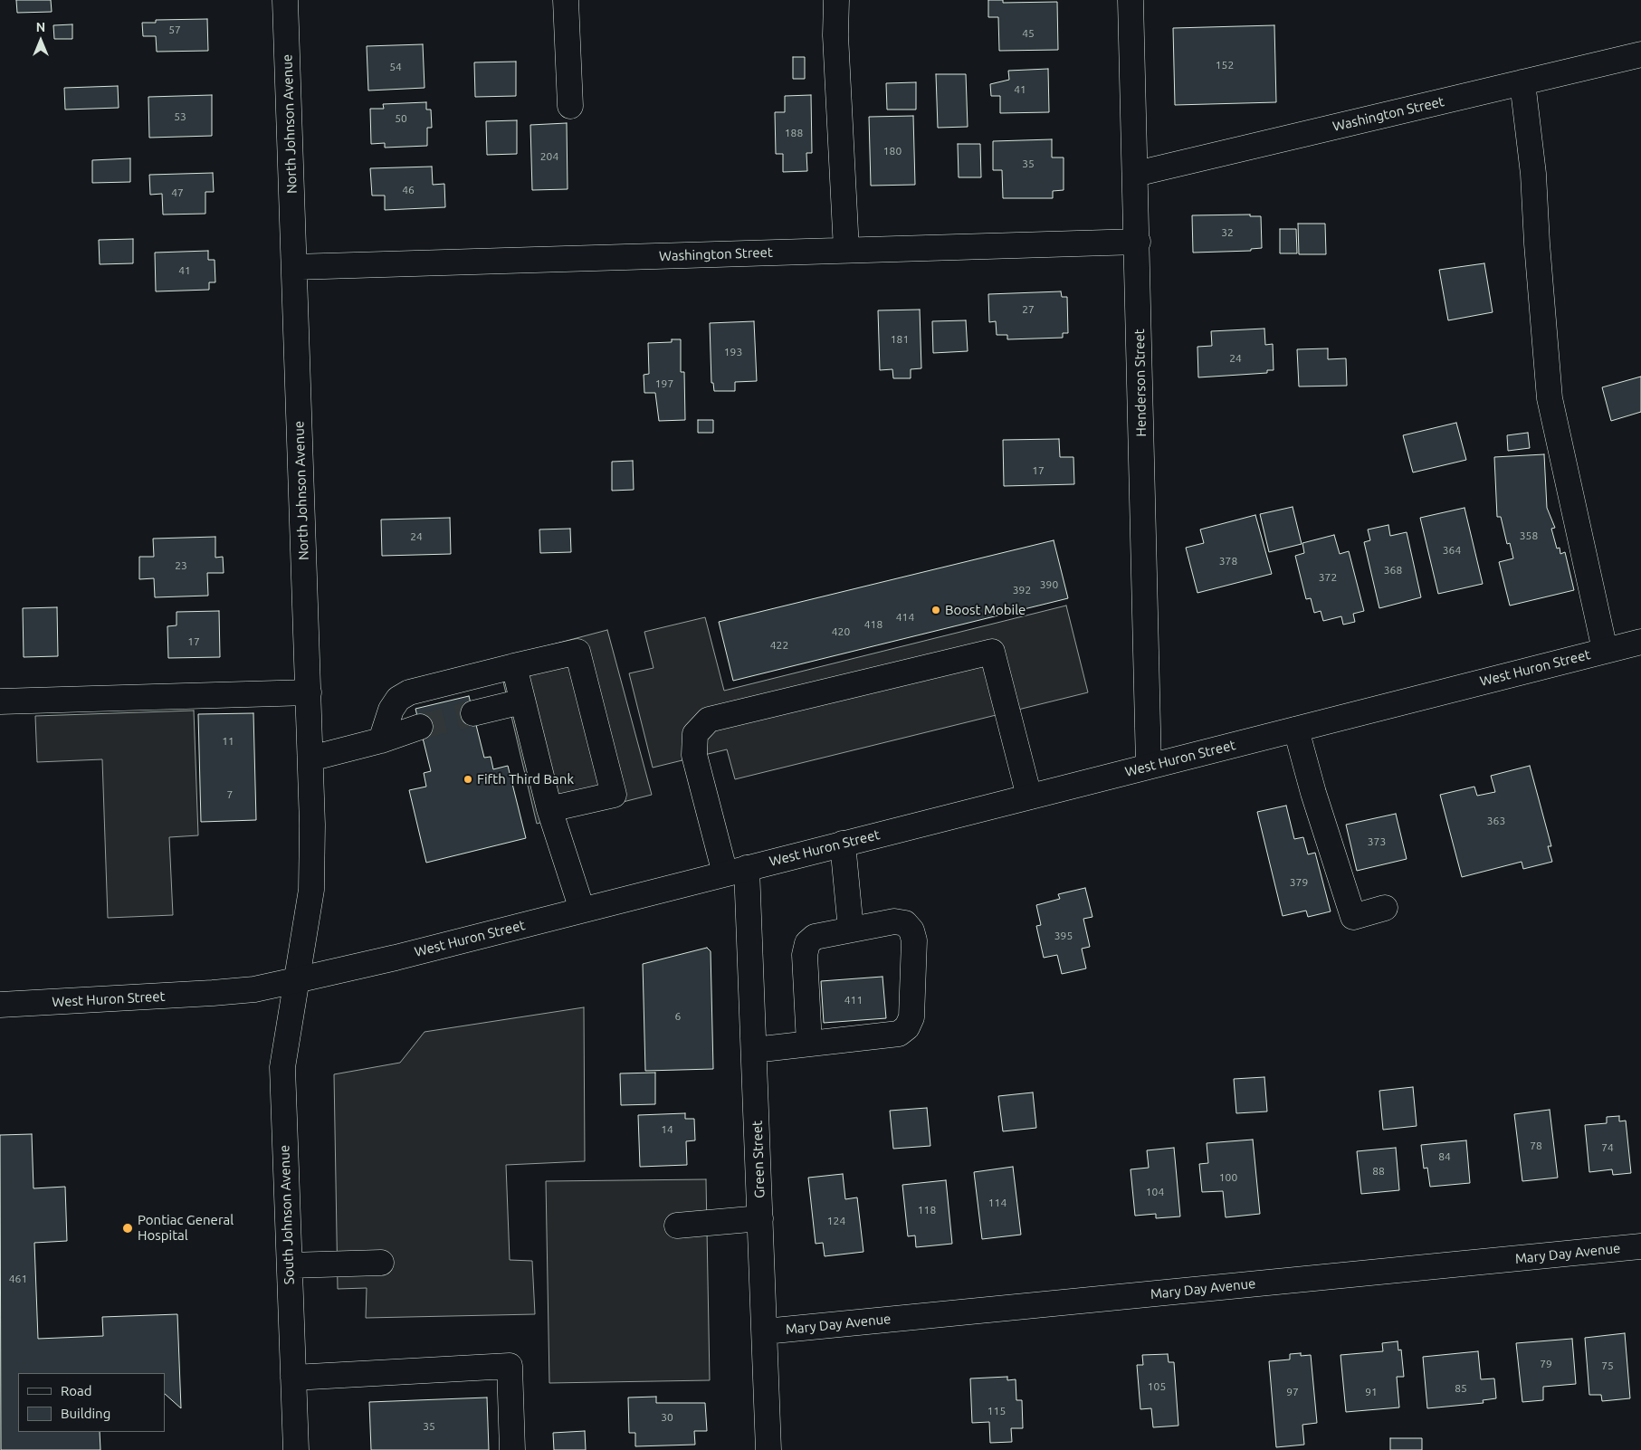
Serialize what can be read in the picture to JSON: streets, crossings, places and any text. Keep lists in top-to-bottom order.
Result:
{
  "streets": {
    "main road": [
      "Washington Street",
      "North Johnson Avenue",
      "Henderson Street",
      "West Huron Street",
      "Green Street",
      "South Johnson Avenue",
      "Mary Day Avenue"
    ]
  },
  "crossings": [
    ["Washington Street", "North Johnson Avenue"],
    ["Washington Street", "Henderson Street"],
    ["North Johnson Avenue", "West Huron Street"],
    ["North Johnson Avenue", "South Johnson Avenue"],
    ["Henderson Street", "West Huron Street"],
    ["West Huron Street", "Green Street"],
    ["West Huron Street", "South Johnson Avenue"],
    ["Green Street", "Mary Day Avenue"]
  ],
  "places": ["Boost Mobile", "Fifth Third Bank", "Pontiac General Hospital"],
  "house_numbers": [
    "57",
    "45",
    "152",
    "54",
    "41",
    "53",
    "50",
    "188",
    "180",
    "204",
    "35",
    "46",
    "47",
    "32",
    "41",
    "27",
    "181",
    "193",
    "24",
    "197",
    "17",
    "358",
    "24",
    "364",
    "378",
    "23",
    "368",
    "372",
    "390",
    "392",
    "414",
    "418",
    "420",
    "17",
    "422",
    "11",
    "7",
    "363",
    "373",
    "379",
    "395",
    "411",
    "6",
    "14",
    "78",
    "74",
    "84",
    "88",
    "100",
    "104",
    "114",
    "118",
    "124",
    "461",
    "79",
    "75",
    "105",
    "85",
    "97",
    "91",
    "115",
    "30",
    "35"
  ],
  "legend": ["Road", "Building"],
  "north": "top"
}
